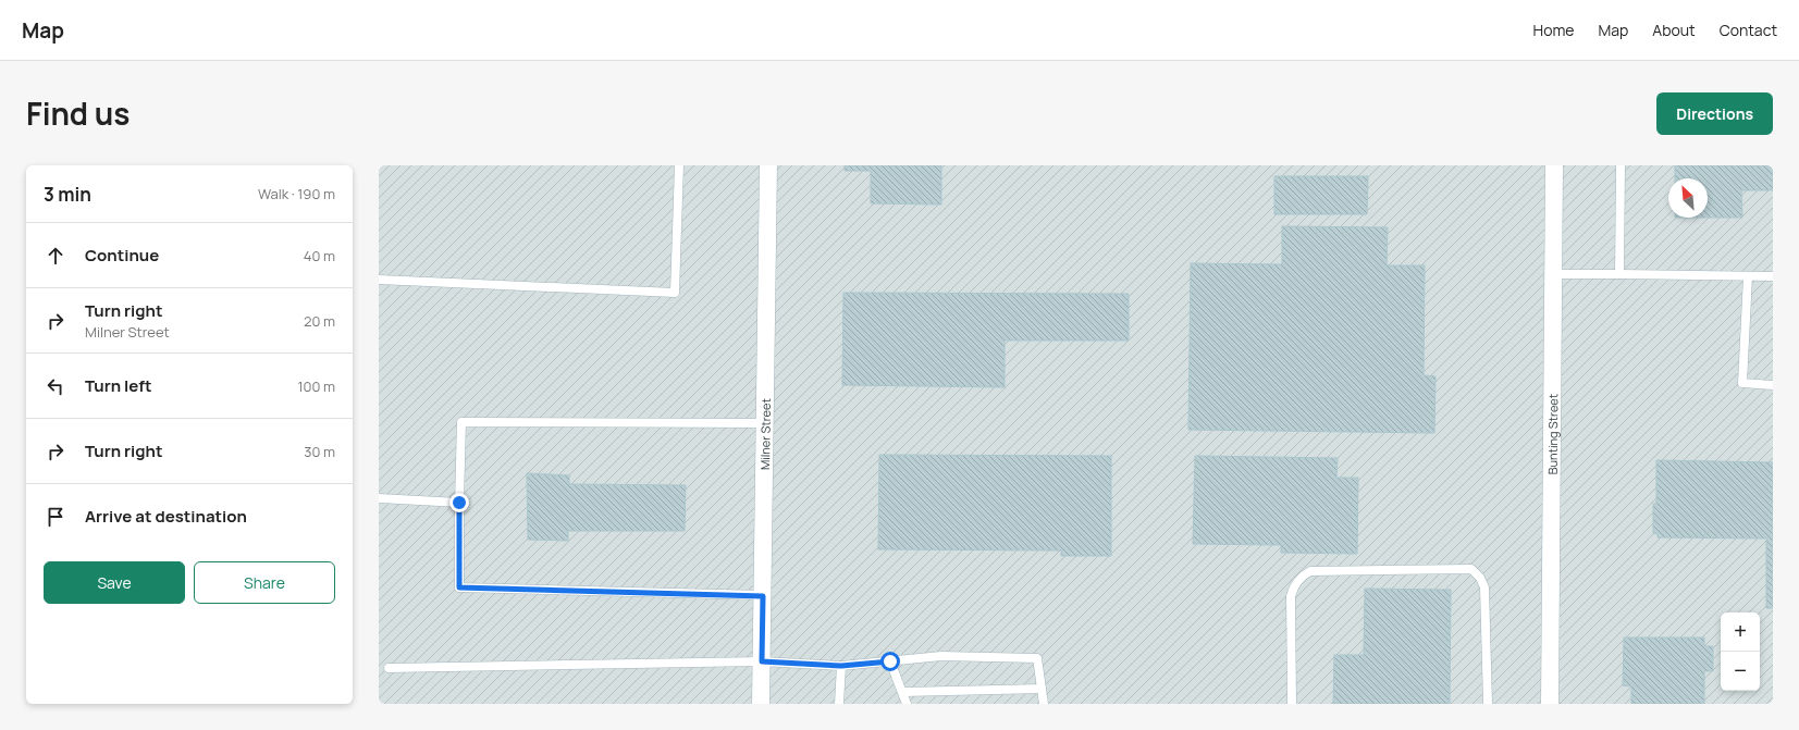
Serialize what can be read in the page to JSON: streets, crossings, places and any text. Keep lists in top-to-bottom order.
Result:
{
  "streets": {
    "street": ["Milner Street", "Bunting Street"]
  },
  "north": "top left",
  "page": {
    "header": "Map",
    "nav": [
      "Home",
      "Map",
      "About",
      "Contact"
    ],
    "title": "Find us",
    "buttons": [
      "Directions",
      ["Save", "Share"]
    ],
    "heading": ["3 min", "Walk · 190 m"],
    "list": [
      ["Continue", "40 m"],
      ["Turn right", "Milner Street", "20 m"],
      ["Turn left", "100 m"],
      ["Turn right", "30 m"],
      "Arrive at destination"
    ],
    "map_buttons": ["+", "−"]
  }
}
